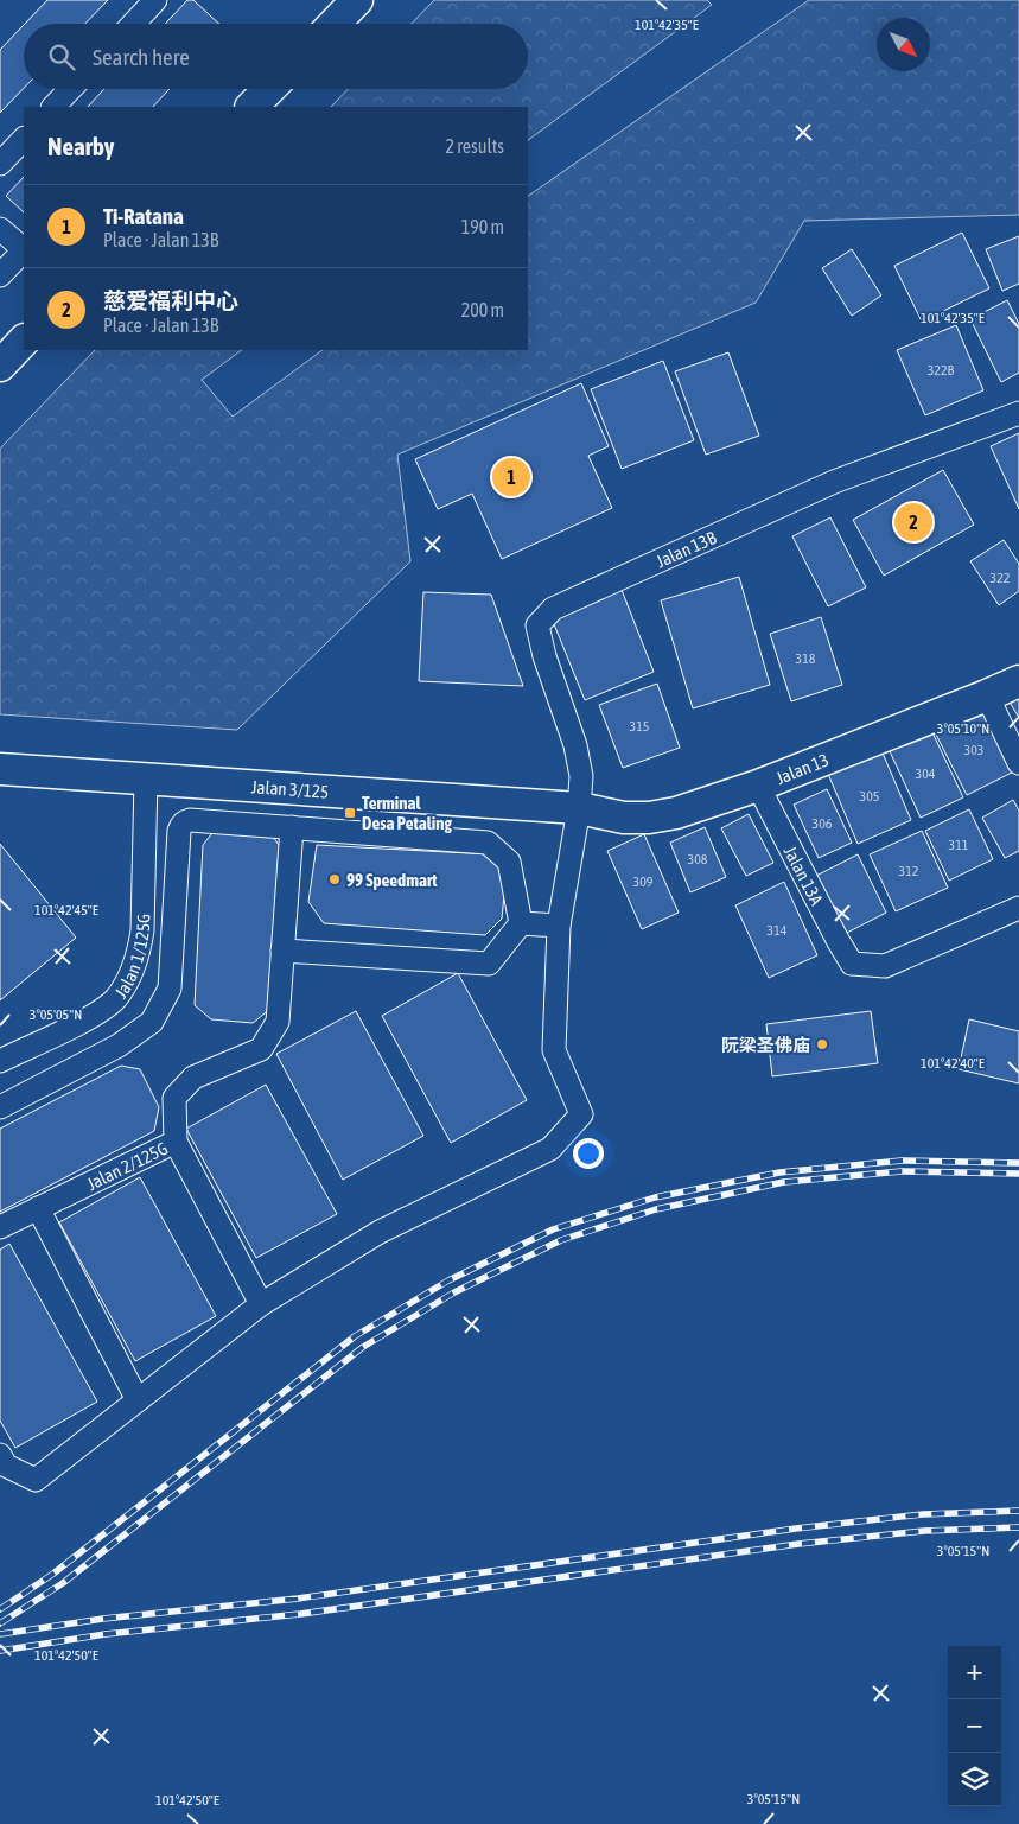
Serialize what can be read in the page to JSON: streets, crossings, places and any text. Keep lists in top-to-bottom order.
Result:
{
  "streets": {
    "street": [
      "Jalan 13B",
      "Jalan 13",
      "Jalan 3/125",
      "Jalan 13A",
      "Jalan 1/125G",
      "Jalan 2/125G"
    ]
  },
  "crossings": [
    ["Jalan 13B", "Jalan 13"],
    ["Jalan 13B", "Jalan 3/125"],
    ["Jalan 13", "Jalan 3/125"],
    ["Jalan 13", "Jalan 13A"],
    ["Jalan 3/125", "Jalan 1/125G"]
  ],
  "places": {
    "transit": ["Terminal Desa Petaling"],
    "other": ["99 Speedmart", "阮梁圣佛庙"]
  },
  "house_numbers": [
    "322B",
    "322",
    "318",
    "315",
    "303",
    "304",
    "305",
    "306",
    "311",
    "308",
    "312",
    "309",
    "314"
  ],
  "north": "bottom right",
  "page": {
    "search": "Search here",
    "heading": ["Nearby", "2 results"],
    "list": [
      {
        "mark": "1",
        "name": "Ti-Ratana",
        "note": "Place · Jalan 13B",
        "value": "190 m"
      },
      {
        "mark": "2",
        "name": "慈爱福利中心",
        "note": "Place · Jalan 13B",
        "value": "200 m"
      }
    ],
    "pins": ["1", "2"],
    "map_buttons": ["+", "−"]
  },
  "coordinates": [
    "101°42'35\"E",
    "3°05'10\"N",
    "101°42'45\"E",
    "3°05'05\"N",
    "101°42'40\"E",
    "3°05'15\"N",
    "101°42'50\"E"
  ]
}
